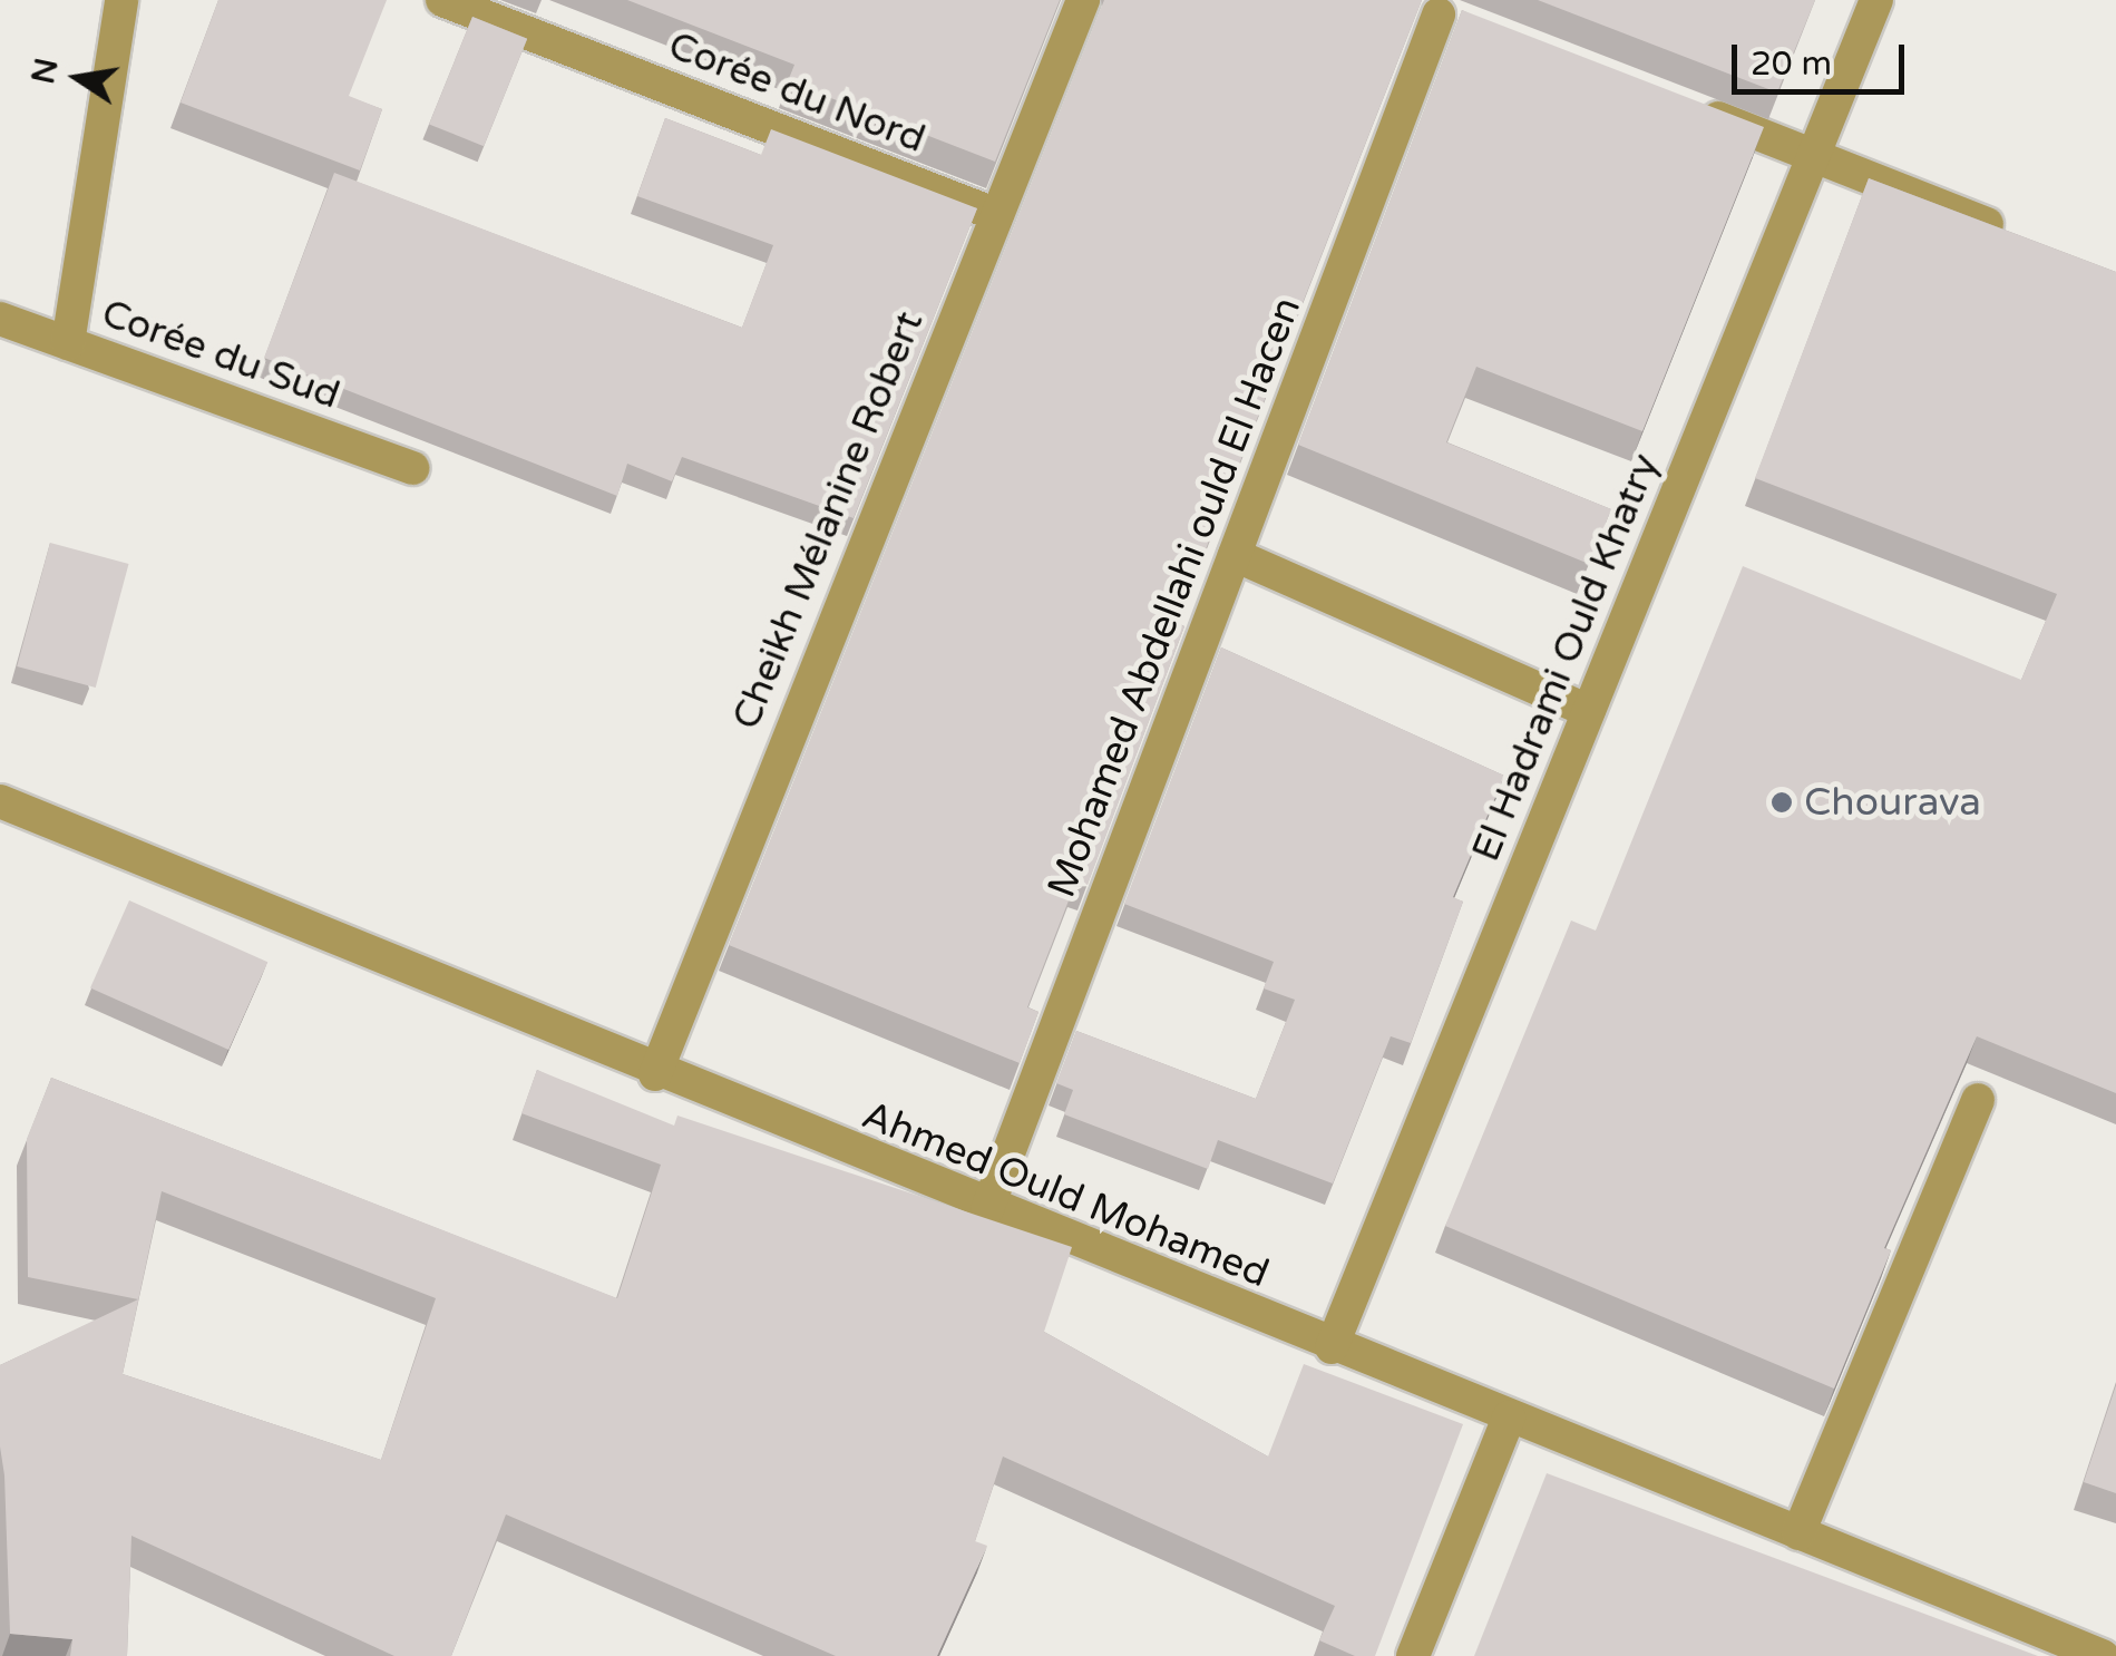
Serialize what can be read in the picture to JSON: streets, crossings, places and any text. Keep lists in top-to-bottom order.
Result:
{
  "streets": {
    "street": [
      "Corée du Nord",
      "Corée du Sud",
      "Cheikh Mélanine Robert",
      "Mohamed Abdellahi ould El Hacen",
      "El Hadrami Ould Khatry",
      "Ahmed Ould Mohamed"
    ]
  },
  "crossings": [
    ["Corée du Nord", "Cheikh Mélanine Robert"],
    ["Cheikh Mélanine Robert", "Ahmed Ould Mohamed"],
    ["Mohamed Abdellahi ould El Hacen", "Ahmed Ould Mohamed"],
    ["El Hadrami Ould Khatry", "Ahmed Ould Mohamed"]
  ],
  "places": ["Chourava"],
  "scale_bar": "20 m",
  "north": "left"
}
